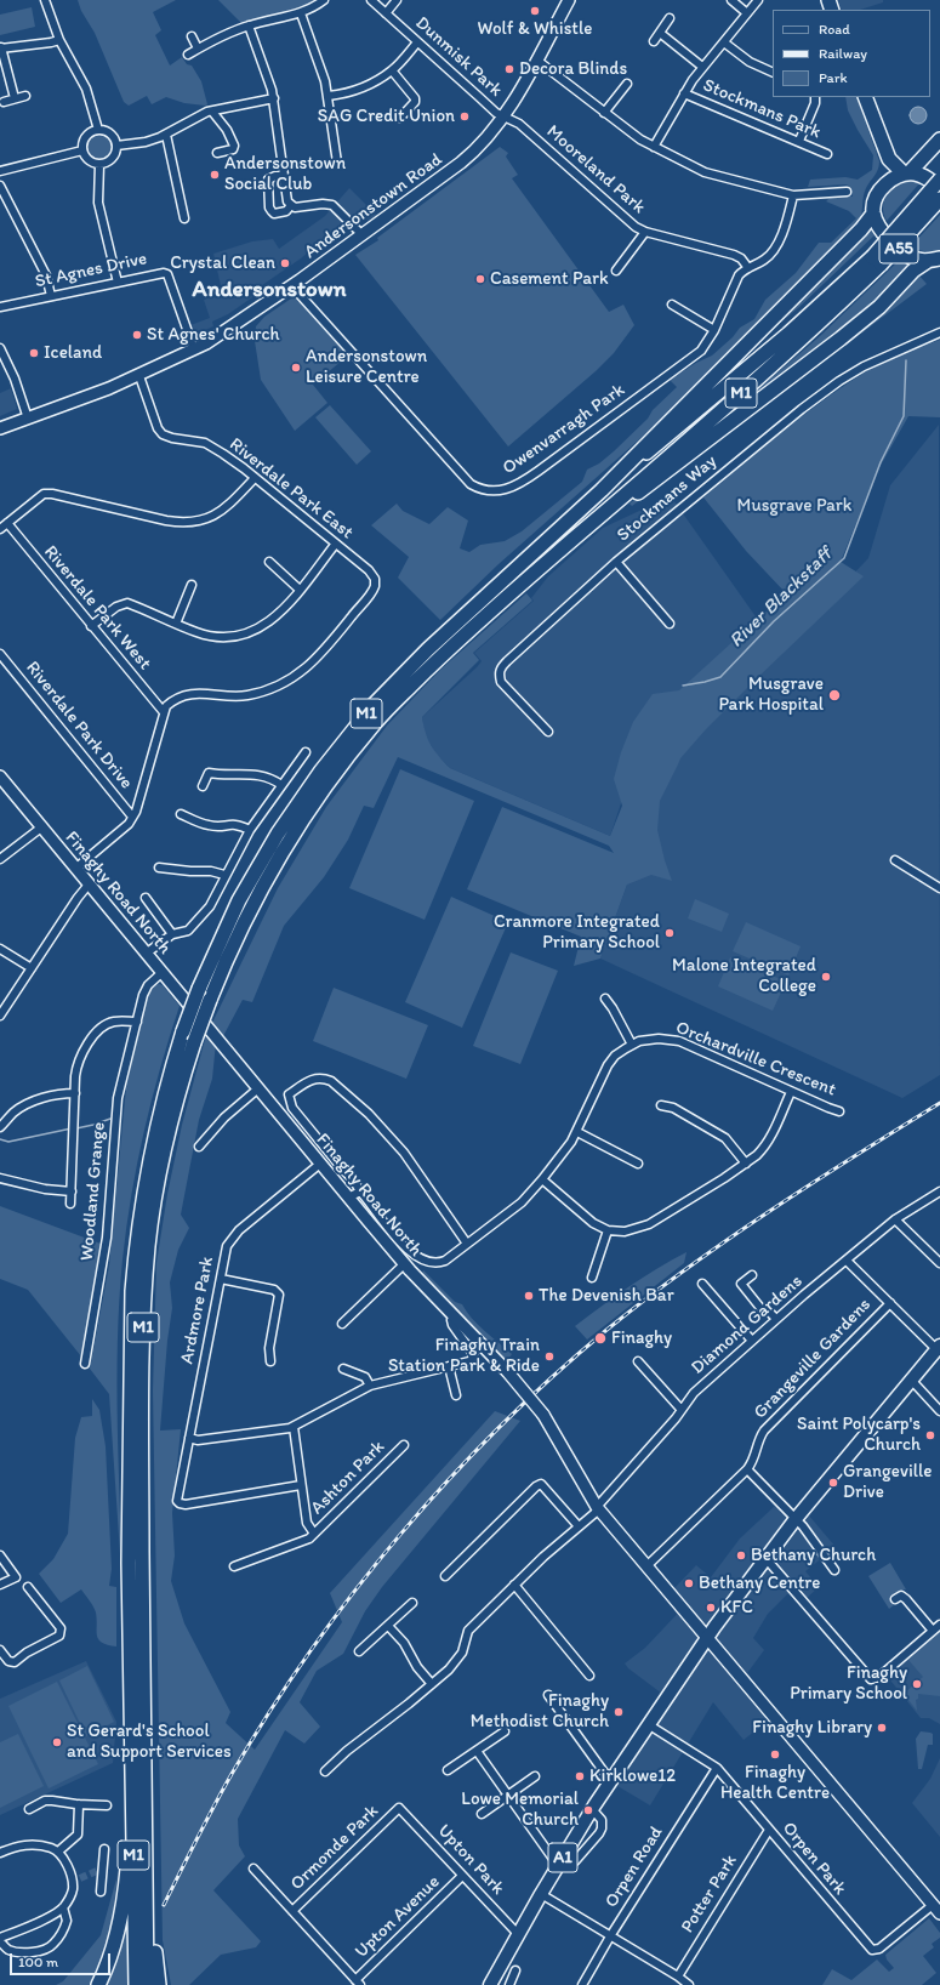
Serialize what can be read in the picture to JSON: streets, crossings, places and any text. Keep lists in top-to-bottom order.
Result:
{
  "streets": {
    "highway": ["A55", "M1"],
    "main road": ["A1"],
    "street": [
      "Dunmisk Park",
      "Stockmans Park",
      "Mooreland Park",
      "Andersonstown Road",
      "St Agnes Drive",
      "Owenvarragh Park",
      "Riverdale Park East",
      "Stockmans Way",
      "Riverdale Park West",
      "Riverdale Park Drive",
      "Finaghy Road North",
      "Orchardville Crescent",
      "Woodland Grange",
      "Ardmore Park",
      "Diamond Gardens",
      "Grangeville Gardens",
      "Ashton Park",
      "Ormonde Park",
      "Orpen Park",
      "Upton Park",
      "Orpen Road",
      "Potter Park",
      "Upton Avenue"
    ]
  },
  "crossings": [
    ["Dunmisk Park", "Mooreland Park"],
    ["Dunmisk Park", "Andersonstown Road"],
    ["Mooreland Park", "Andersonstown Road"],
    ["Mooreland Park", "Owenvarragh Park"],
    ["Andersonstown Road", "St Agnes Drive"],
    ["Andersonstown Road", "Owenvarragh Park"],
    ["Andersonstown Road", "Riverdale Park East"],
    ["A55", "M1"],
    ["Riverdale Park East", "Riverdale Park West"],
    ["Finaghy Road North", "Woodland Grange"],
    ["Finaghy Road North", "Ardmore Park"],
    ["Finaghy Road North", "Diamond Gardens"],
    ["Finaghy Road North", "Grangeville Gardens"],
    ["Finaghy Road North", "A1"],
    ["Finaghy Road North", "Orpen Park"],
    ["Ardmore Park", "Ashton Park"],
    ["Ormonde Park", "Upton Park"],
    ["Ormonde Park", "Upton Avenue"],
    ["A1", "Orpen Park"],
    ["A1", "Upton Park"],
    ["Orpen Park", "Orpen Road"],
    ["Orpen Park", "Potter Park"],
    ["Upton Park", "Upton Avenue"]
  ],
  "districts": ["Andersonstown"],
  "water": ["River Blackstaff"],
  "parks": ["Musgrave Park"],
  "places": [
    "Wolf & Whistle",
    "Decora Blinds",
    "SAG Credit Union",
    "Andersonstown Social Club",
    "Crystal Clean",
    "Casement Park",
    "St Agnes' Church",
    "Iceland",
    "Andersonstown Leisure Centre",
    "Musgrave Park Hospital",
    "Cranmore Integrated Primary School",
    "Malone Integrated College",
    "The Devenish Bar",
    "Finaghy",
    "Finaghy Train Station Park & Ride",
    "Saint Polycarp's Church",
    "Grangeville Drive",
    "Bethany Church",
    "Bethany Centre",
    "KFC",
    "Finaghy Primary School",
    "Finaghy Methodist Church",
    "Finaghy Library",
    "St Gerard's School and Support Services",
    "Finaghy Health Centre",
    "Kirklowe12",
    "Lowe Memorial Church"
  ],
  "legend": ["Road", "Railway", "Park"],
  "scale_bar": "100 m"
}
